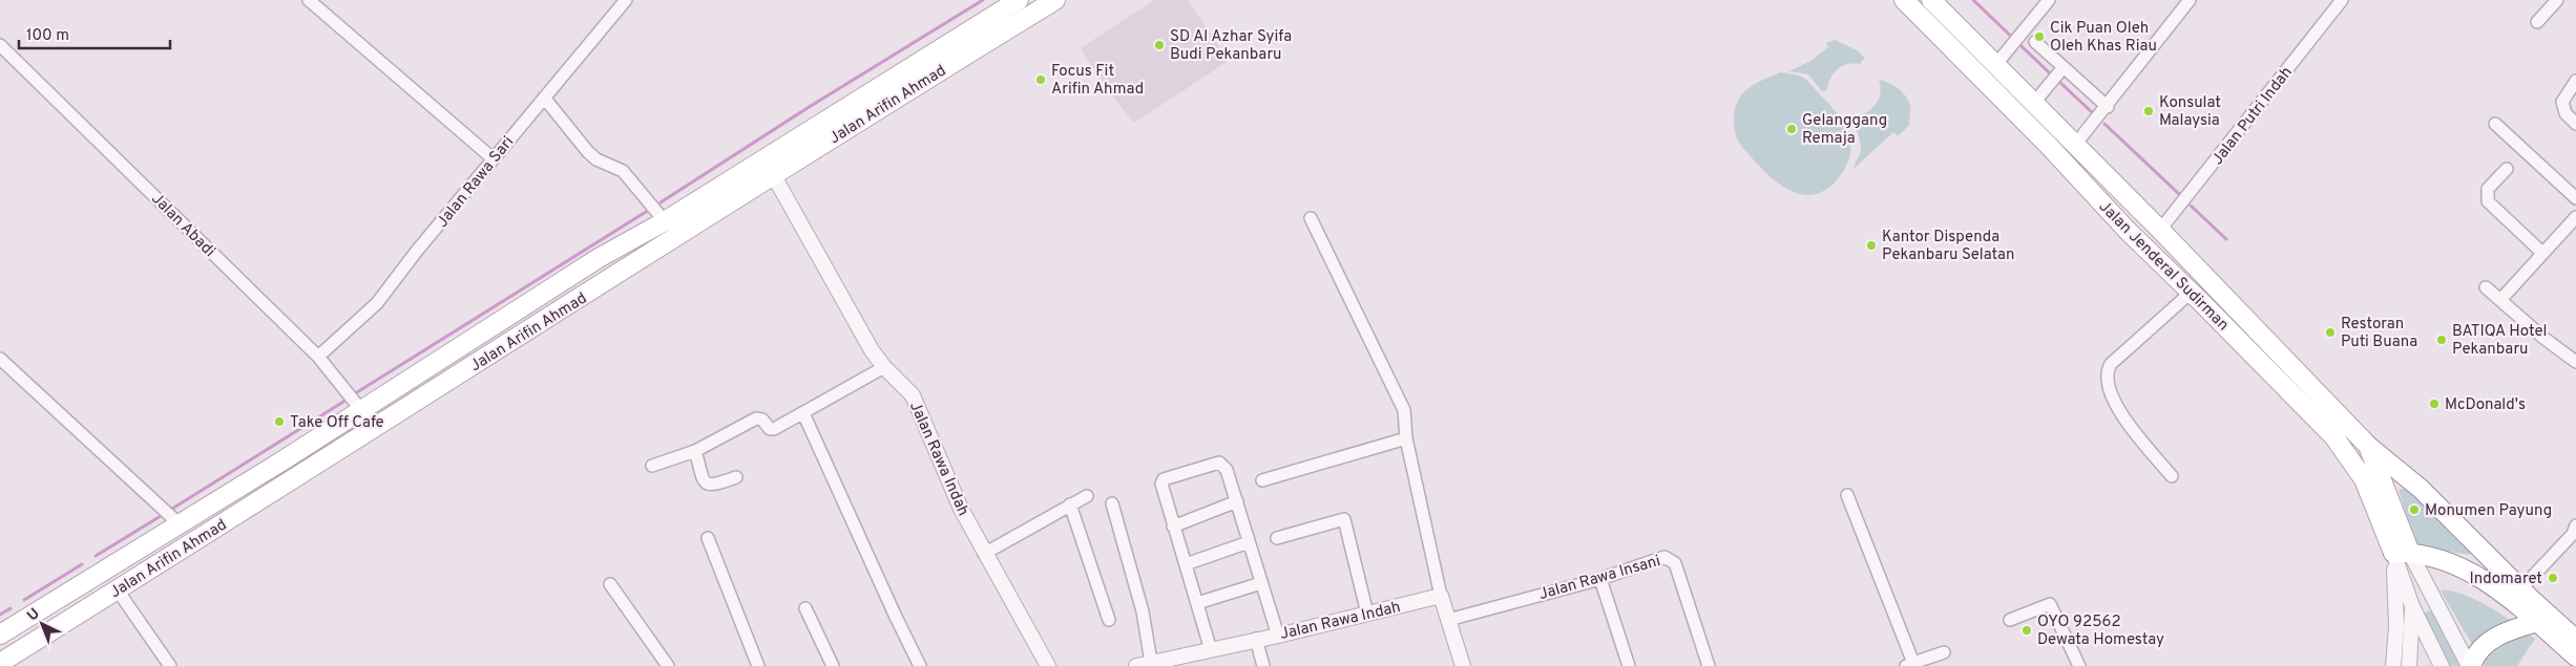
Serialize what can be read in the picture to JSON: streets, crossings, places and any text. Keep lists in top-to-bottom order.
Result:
{
  "streets": {
    "main road": ["Jalan Arifin Ahmad", "Jalan Jenderal Sudirman"],
    "street": [
      "Jalan Putri Indah",
      "Jalan Rawa Sari",
      "Jalan Abadi",
      "Jalan Rawa Indah",
      "Jalan Rawa Insani"
    ]
  },
  "crossings": [
    ["Jalan Arifin Ahmad", "Jalan Abadi"],
    ["Jalan Arifin Ahmad", "Jalan Rawa Indah"],
    ["Jalan Putri Indah", "Jalan Jenderal Sudirman"],
    ["Jalan Rawa Sari", "Jalan Abadi"]
  ],
  "places": [
    "Cik Puan Oleh Oleh Khas Riau",
    "SD Al Azhar Syifa Budi Pekanbaru",
    "Focus Fit Arifin Ahmad",
    "Konsulat Malaysia",
    "Gelanggang Remaja",
    "Kantor Dispenda Pekanbaru Selatan",
    "Restoran Puti Buana",
    "BATIQA Hotel Pekanbaru",
    "McDonald's",
    "Take Off Cafe",
    "Monumen Payung",
    "Indomaret",
    "OYO 92562 Dewata Homestay"
  ],
  "scale_bar": "100 m",
  "north": "top left"
}
